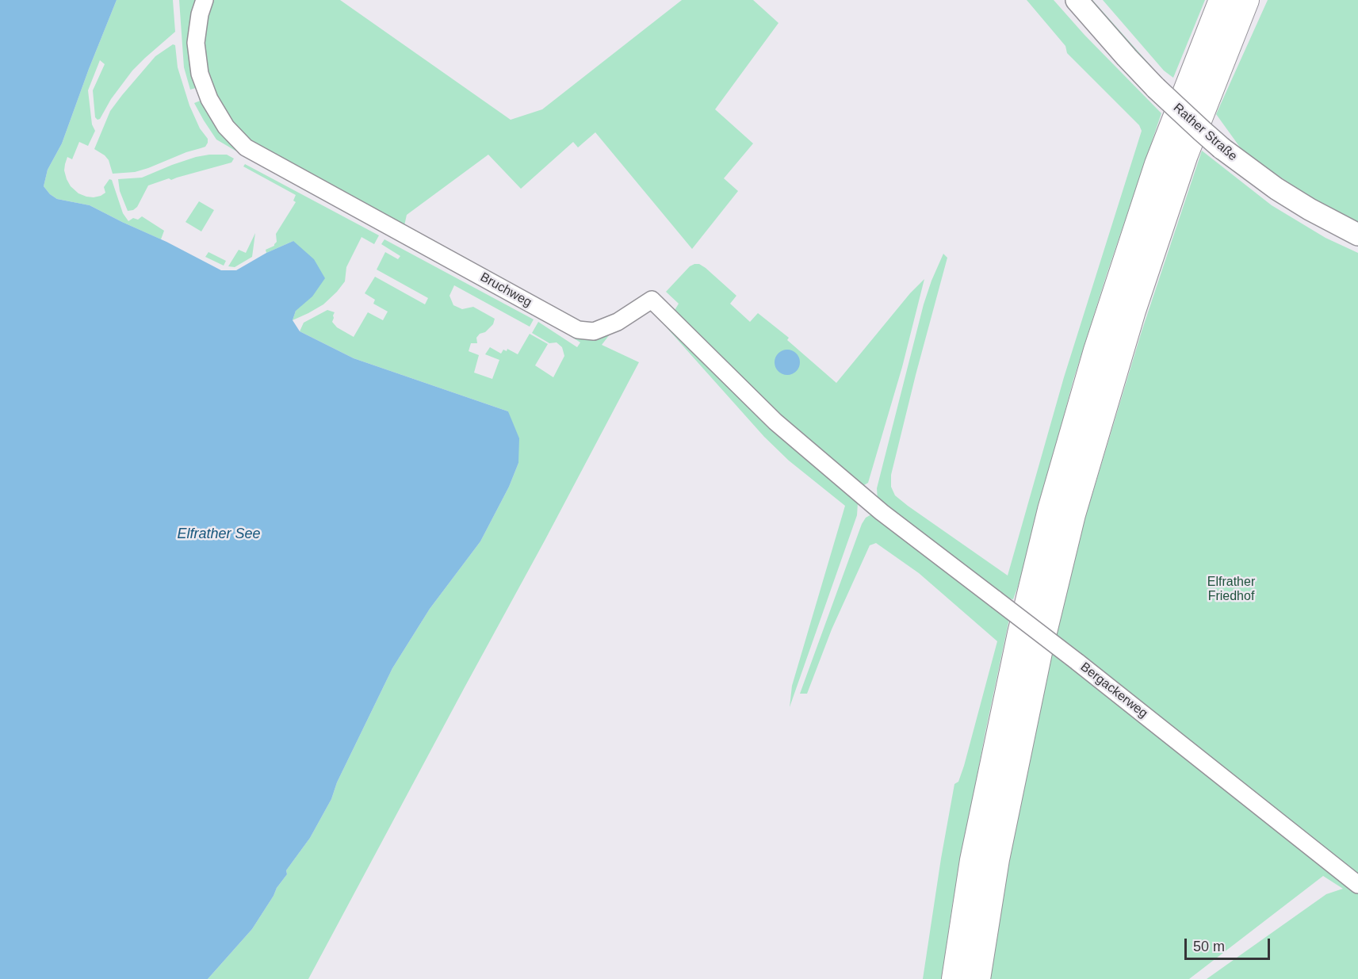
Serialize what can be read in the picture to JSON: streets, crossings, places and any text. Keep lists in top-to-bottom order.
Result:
{
  "streets": {
    "main road": ["Rather Straße"],
    "street": ["Bruchweg", "Bergackerweg"]
  },
  "crossings": [
    ["Bruchweg", "Bergackerweg"]
  ],
  "water": ["Elfrather See"],
  "parks": ["Elfrather Friedhof"],
  "scale_bar": "50 m"
}
